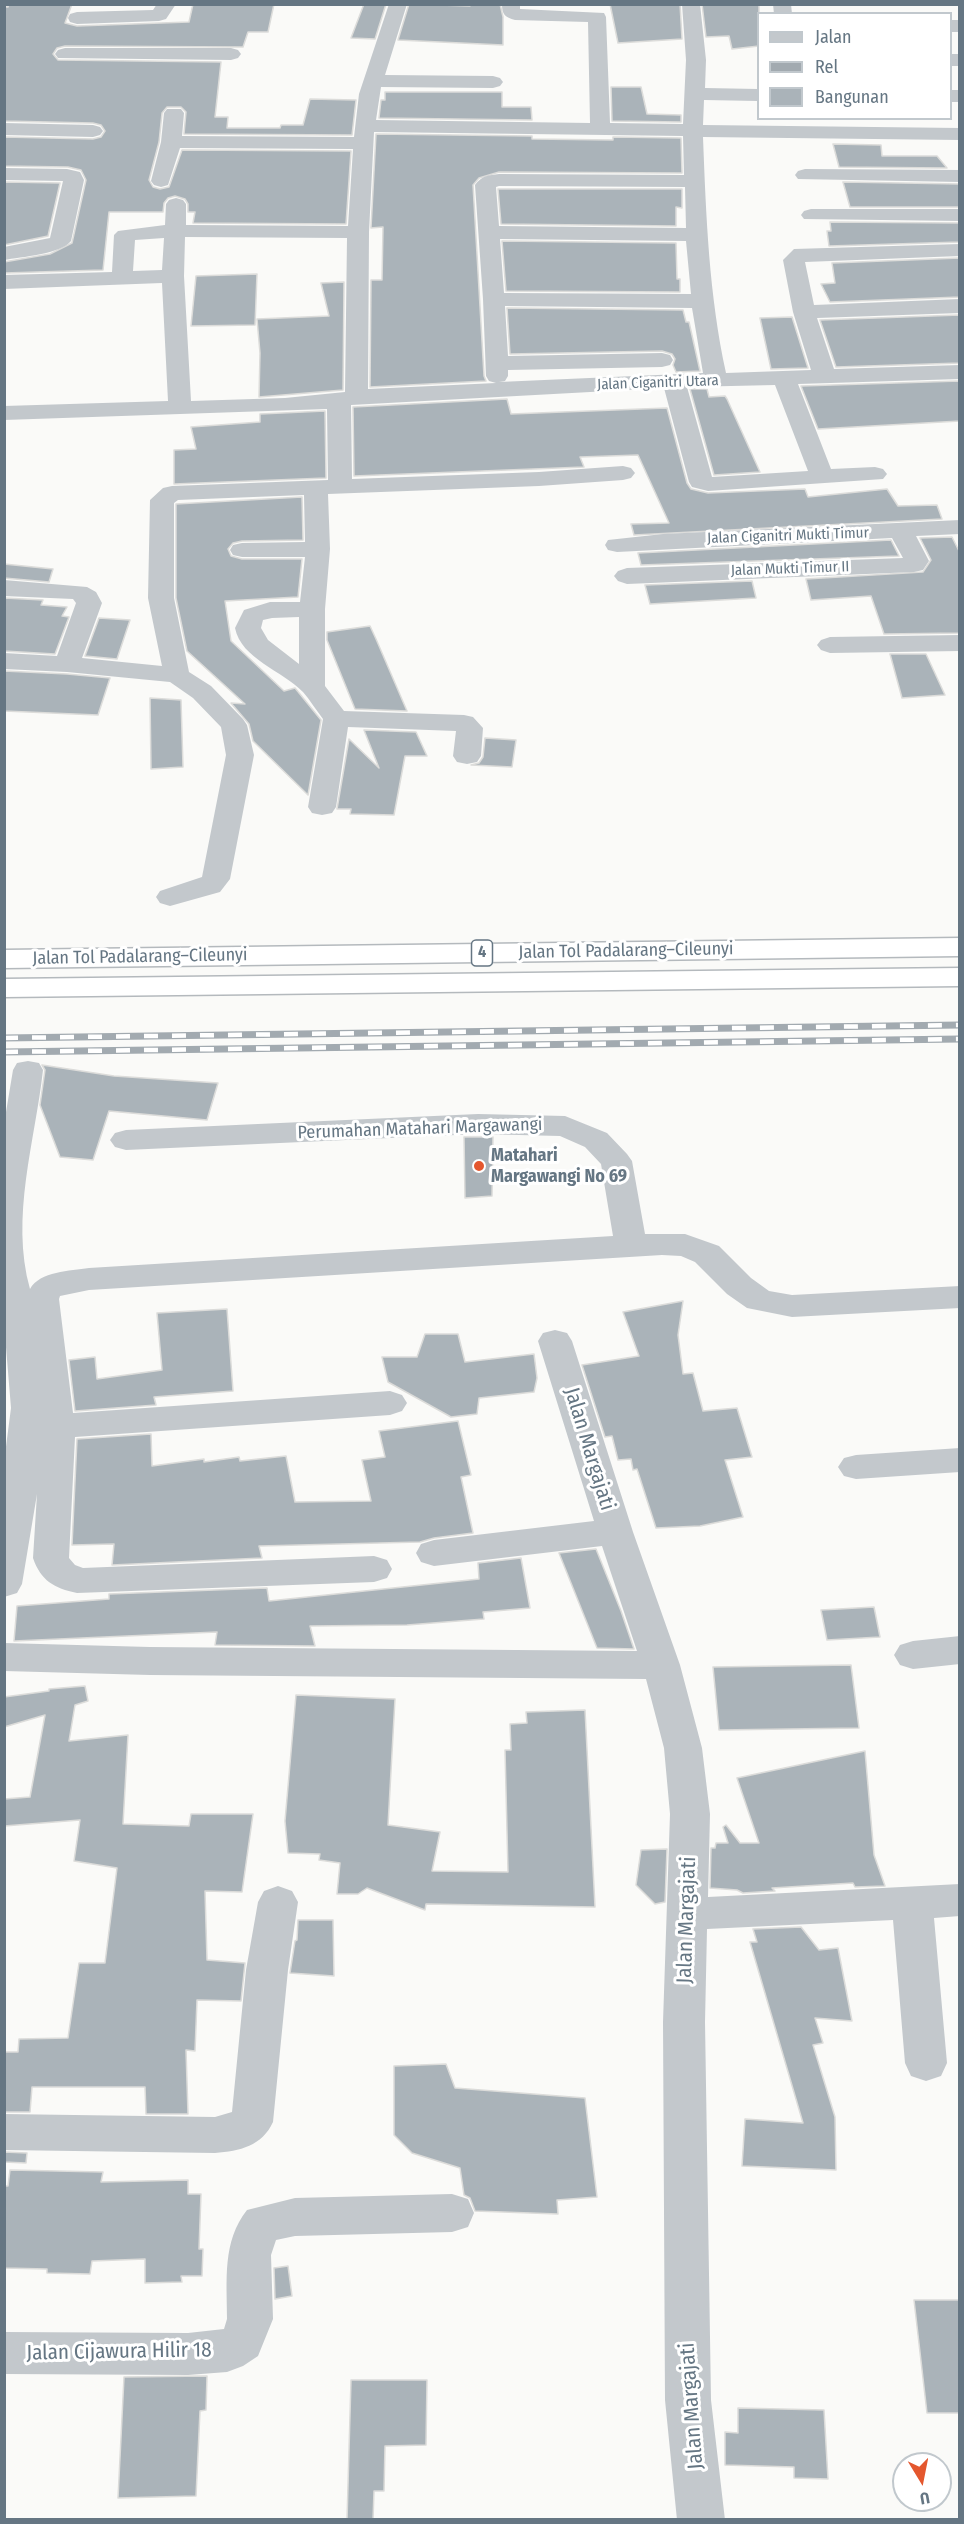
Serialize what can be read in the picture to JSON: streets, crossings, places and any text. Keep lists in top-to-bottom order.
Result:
{
  "streets": {
    "highway": ["Jalan Tol Padalarang–Cileunyi", "4"],
    "street": [
      "Jalan Ciganitri Utara",
      "Jalan Ciganitri Mukti Timur",
      "Jalan Mukti Timur II",
      "Perumahan Matahari Margawangi",
      "Jalan Margajati",
      "Jalan Cijawura Hilir 18"
    ]
  },
  "crossings": [
    ["Jalan Ciganitri Mukti Timur", "Jalan Mukti Timur II"]
  ],
  "places": ["Matahari Margawangi No 69"],
  "legend": ["Jalan", "Rel", "Bangunan"],
  "north": "bottom"
}
